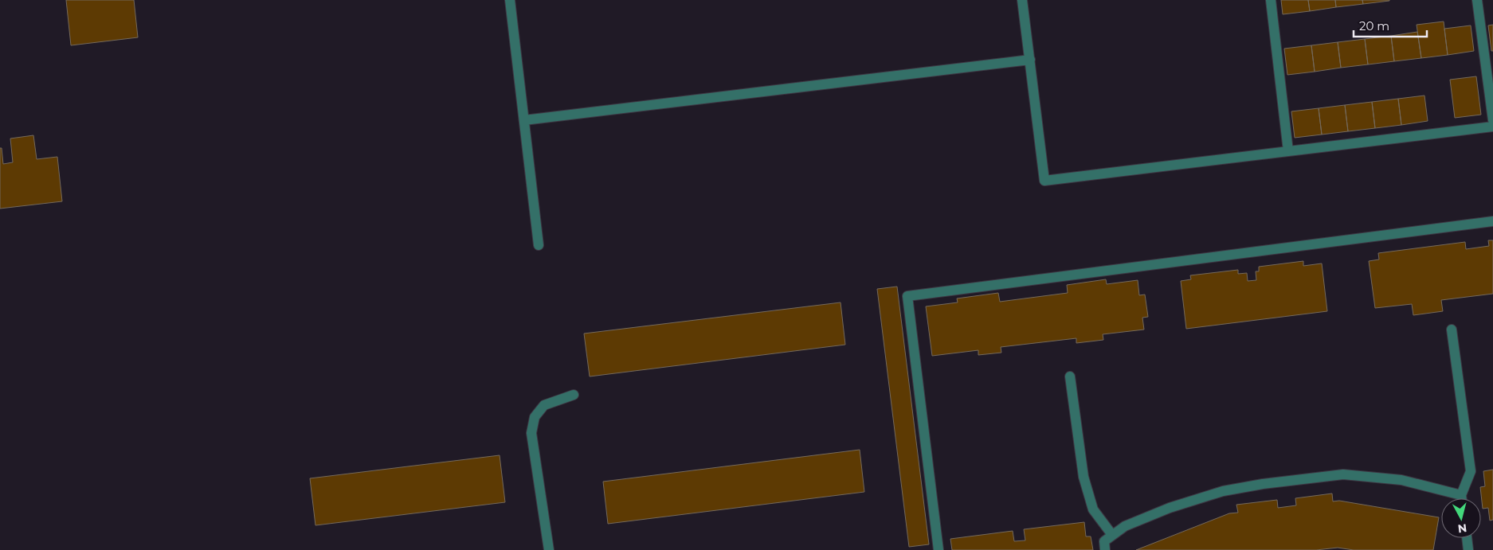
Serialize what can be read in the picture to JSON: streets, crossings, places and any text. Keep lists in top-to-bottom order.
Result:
{
  "scale_bar": "20 m",
  "north": "bottom"
}
